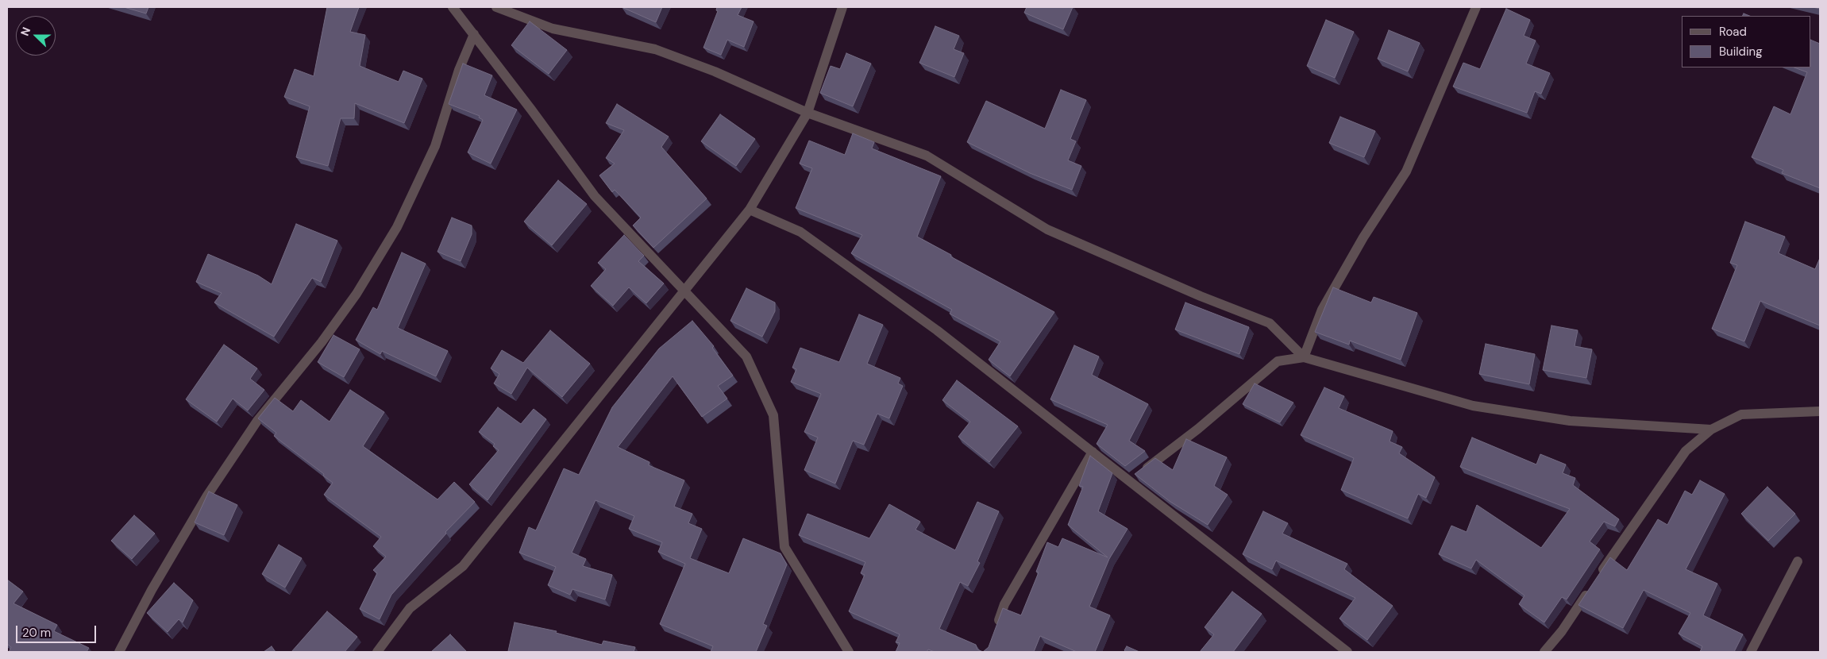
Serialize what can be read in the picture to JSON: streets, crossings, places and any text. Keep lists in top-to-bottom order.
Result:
{
  "legend": ["Road", "Building"],
  "scale_bar": "20 m",
  "north": "left"
}
